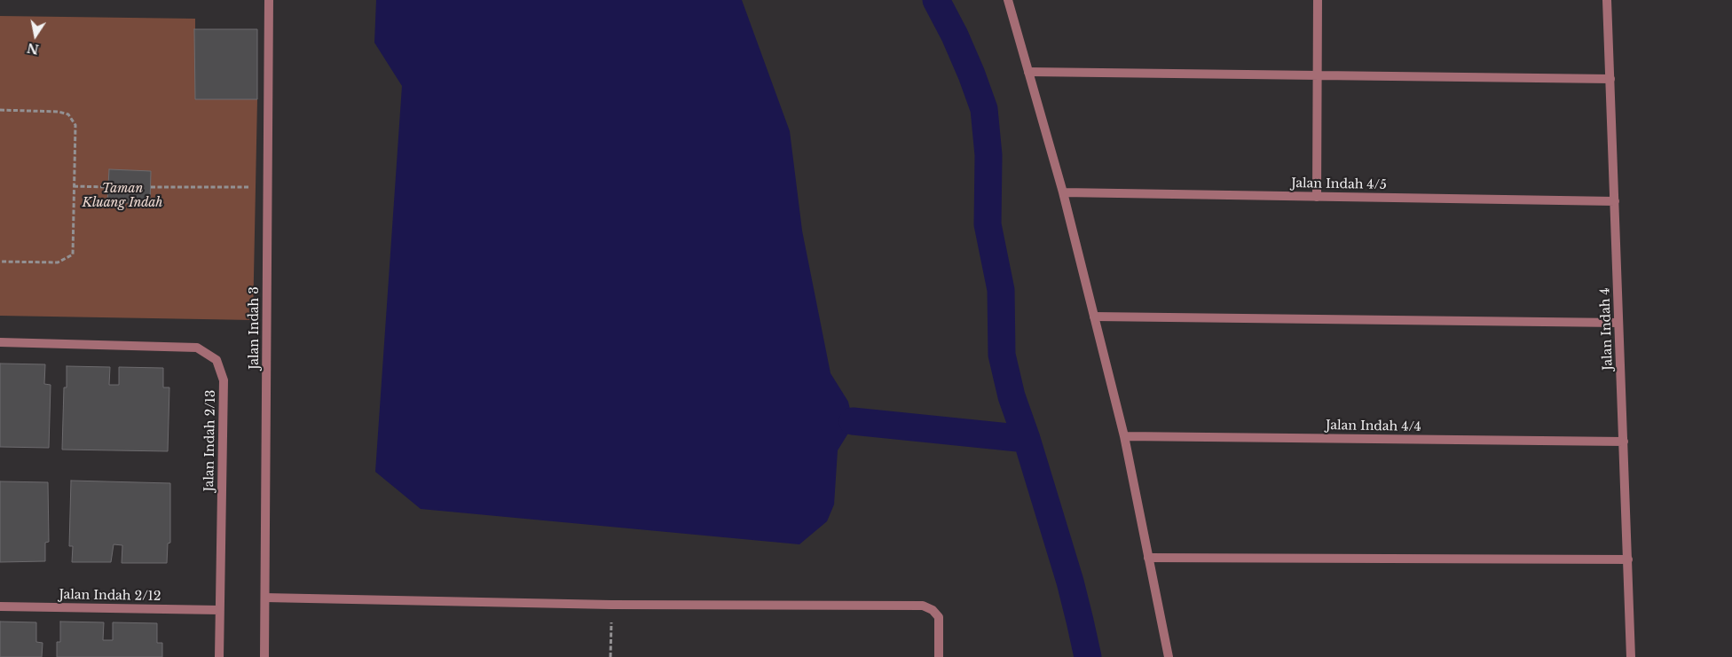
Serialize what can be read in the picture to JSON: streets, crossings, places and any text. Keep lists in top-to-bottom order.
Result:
{
  "streets": {
    "street": [
      "Jalan Indah 4/5",
      "Jalan Indah 3",
      "Jalan Indah 4",
      "Jalan Indah 4/4",
      "Jalan Indah 2/13",
      "Jalan Indah 2/12"
    ]
  },
  "crossings": [
    ["Jalan Indah 4/5", "Jalan Indah 4"],
    ["Jalan Indah 4", "Jalan Indah 4/4"],
    ["Jalan Indah 2/13", "Jalan Indah 2/12"]
  ],
  "parks": ["Taman Kluang Indah"],
  "north": "bottom"
}
